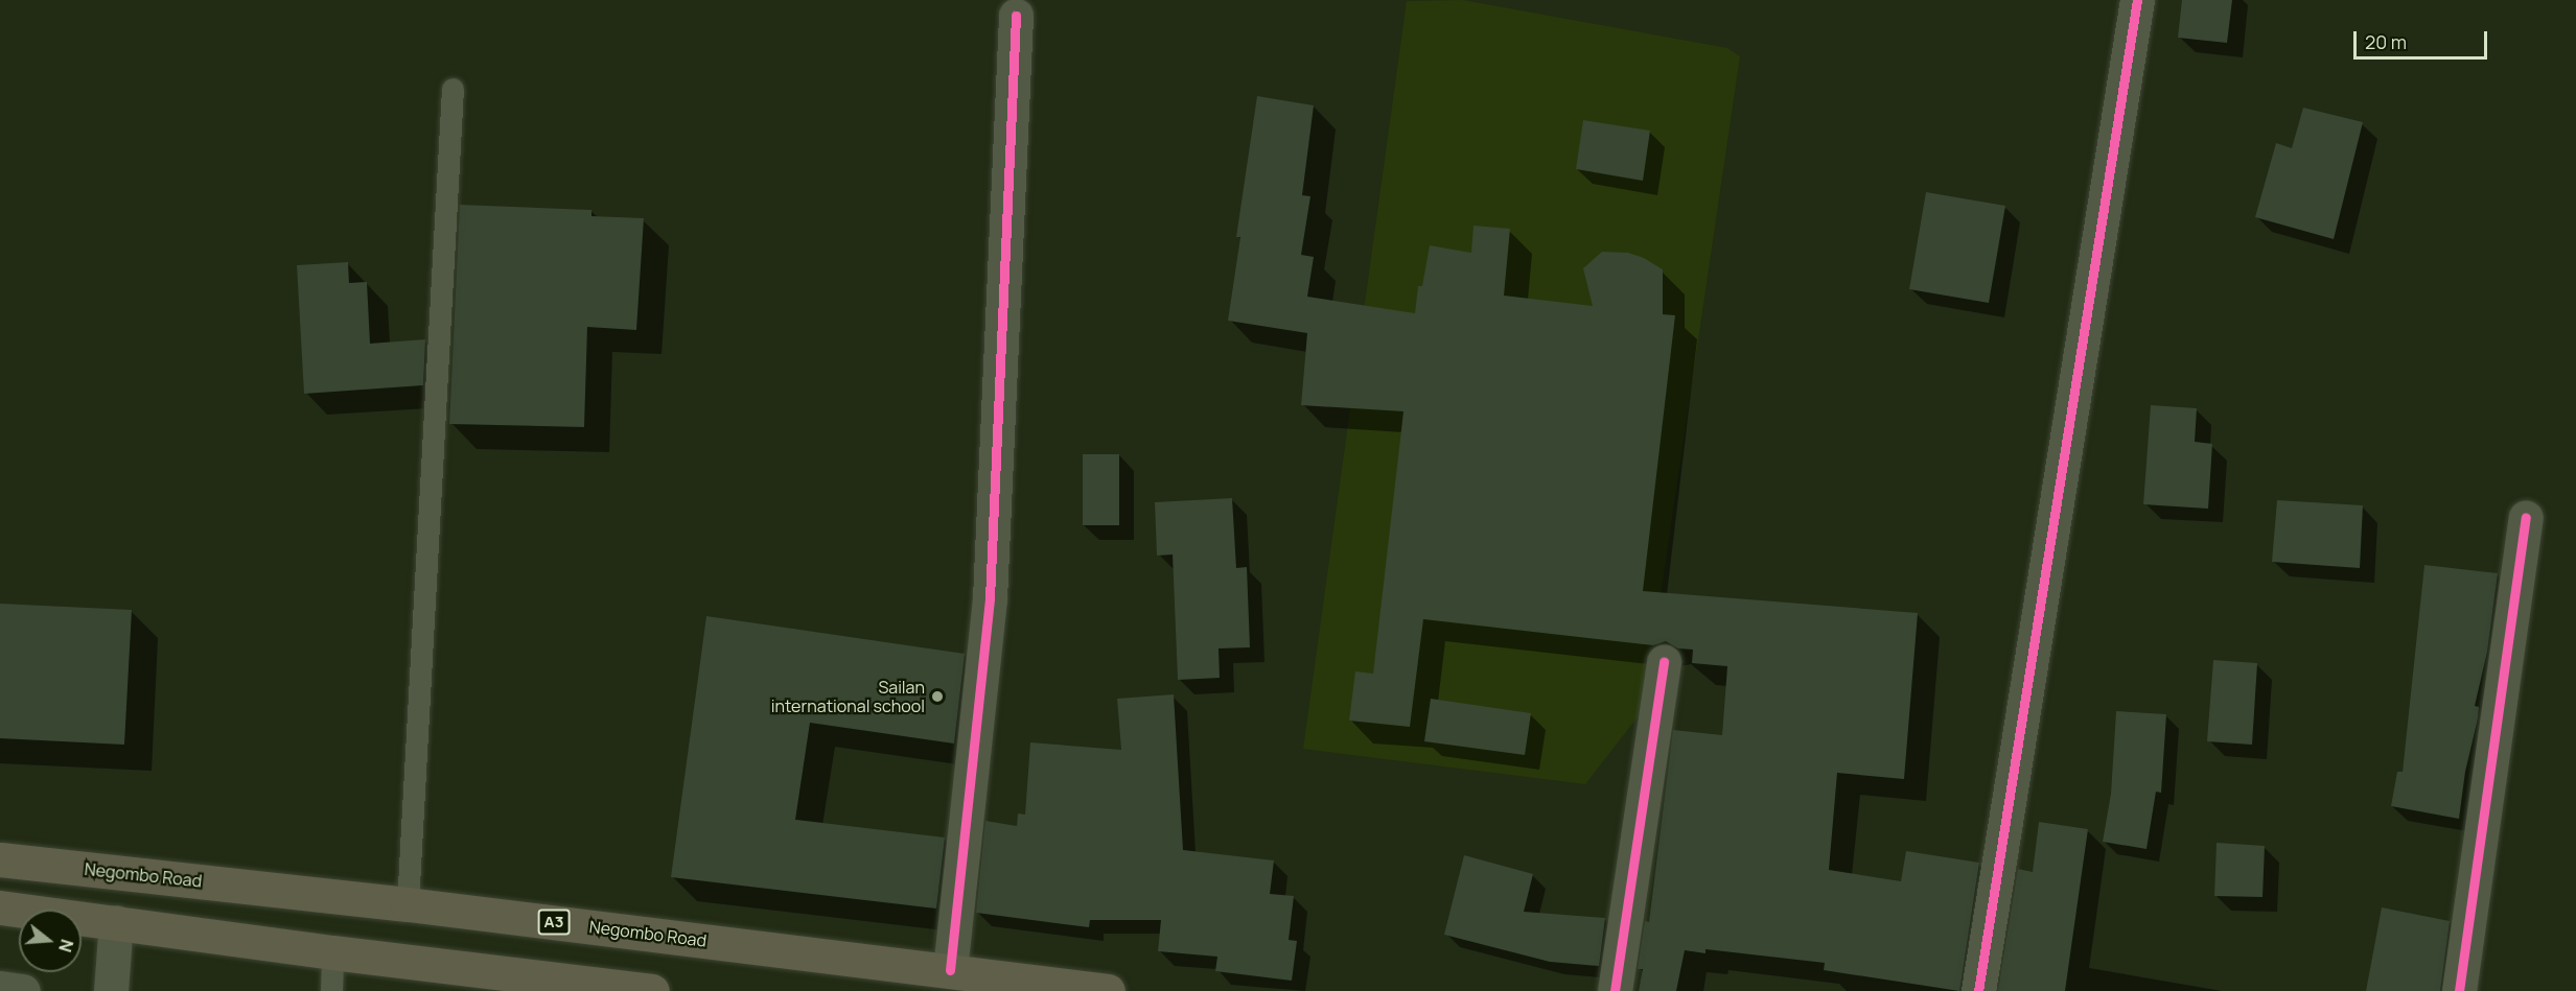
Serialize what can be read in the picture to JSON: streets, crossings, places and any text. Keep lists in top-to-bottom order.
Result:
{
  "streets": {
    "highway": ["Negombo Road", "A3"]
  },
  "places": ["Sailan international school"],
  "scale_bar": "20 m",
  "north": "right"
}
